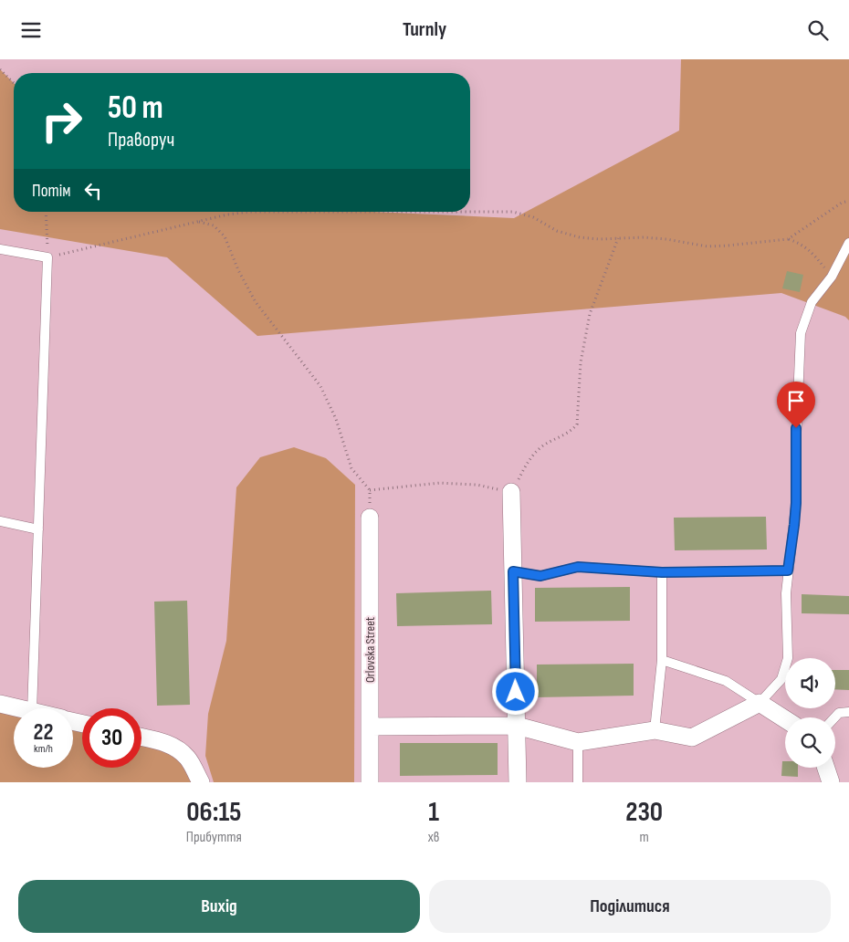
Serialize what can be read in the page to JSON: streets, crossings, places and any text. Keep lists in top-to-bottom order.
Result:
{
  "streets": {
    "street": ["Orlovska Street"]
  },
  "page": {
    "header": "Turnly",
    "turn": ["50 m", "Праворуч"],
    "then": "Потім",
    "speed": "22 km/h",
    "limit": "30",
    "eta": [
      "06:15",
      "Прибуття",
      "1",
      "хв",
      "230",
      "m"
    ],
    "buttons": ["Вихід", "Поділитися"]
  }
}
